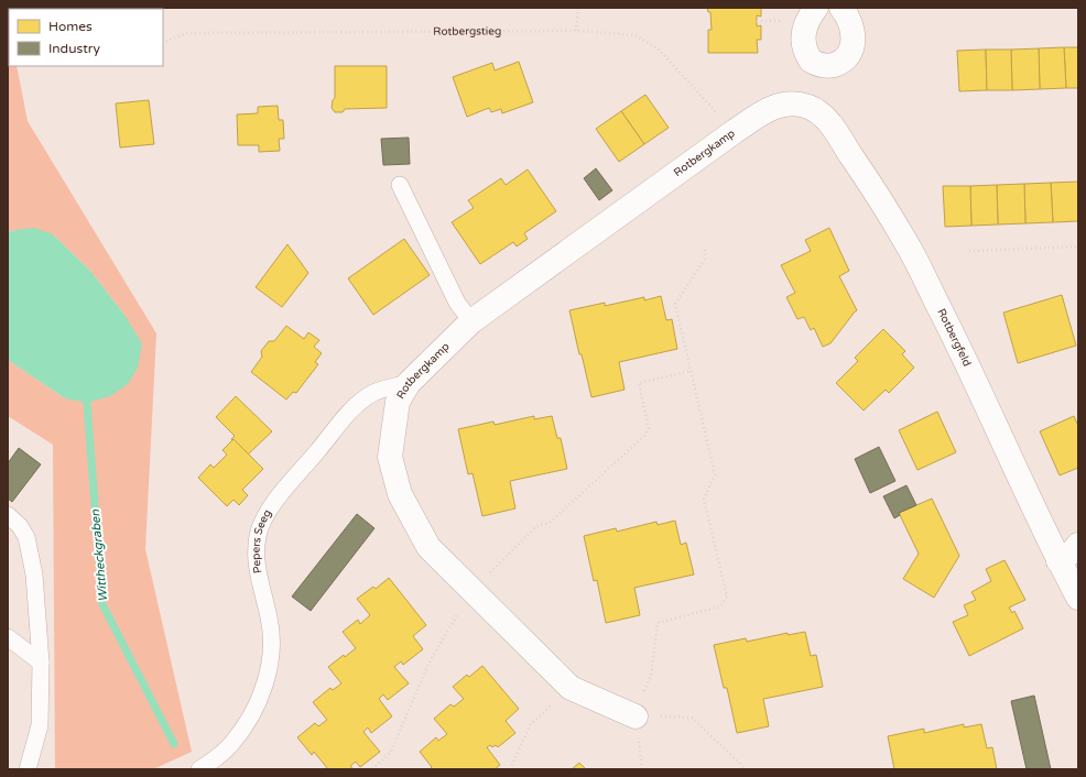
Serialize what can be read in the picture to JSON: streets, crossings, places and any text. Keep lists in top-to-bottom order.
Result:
{
  "streets": {
    "street": ["Rotbergkamp", "Rotbergfeld"],
    "lane": ["Pepers Seeg"],
    "path": ["Rotbergstieg"]
  },
  "crossings": [
    ["Rotbergstieg", "Rotbergkamp"],
    ["Rotbergkamp", "Rotbergfeld"],
    ["Rotbergkamp", "Pepers Seeg"]
  ],
  "water": ["Wittheckgraben"],
  "legend": ["Homes", "Industry"]
}
